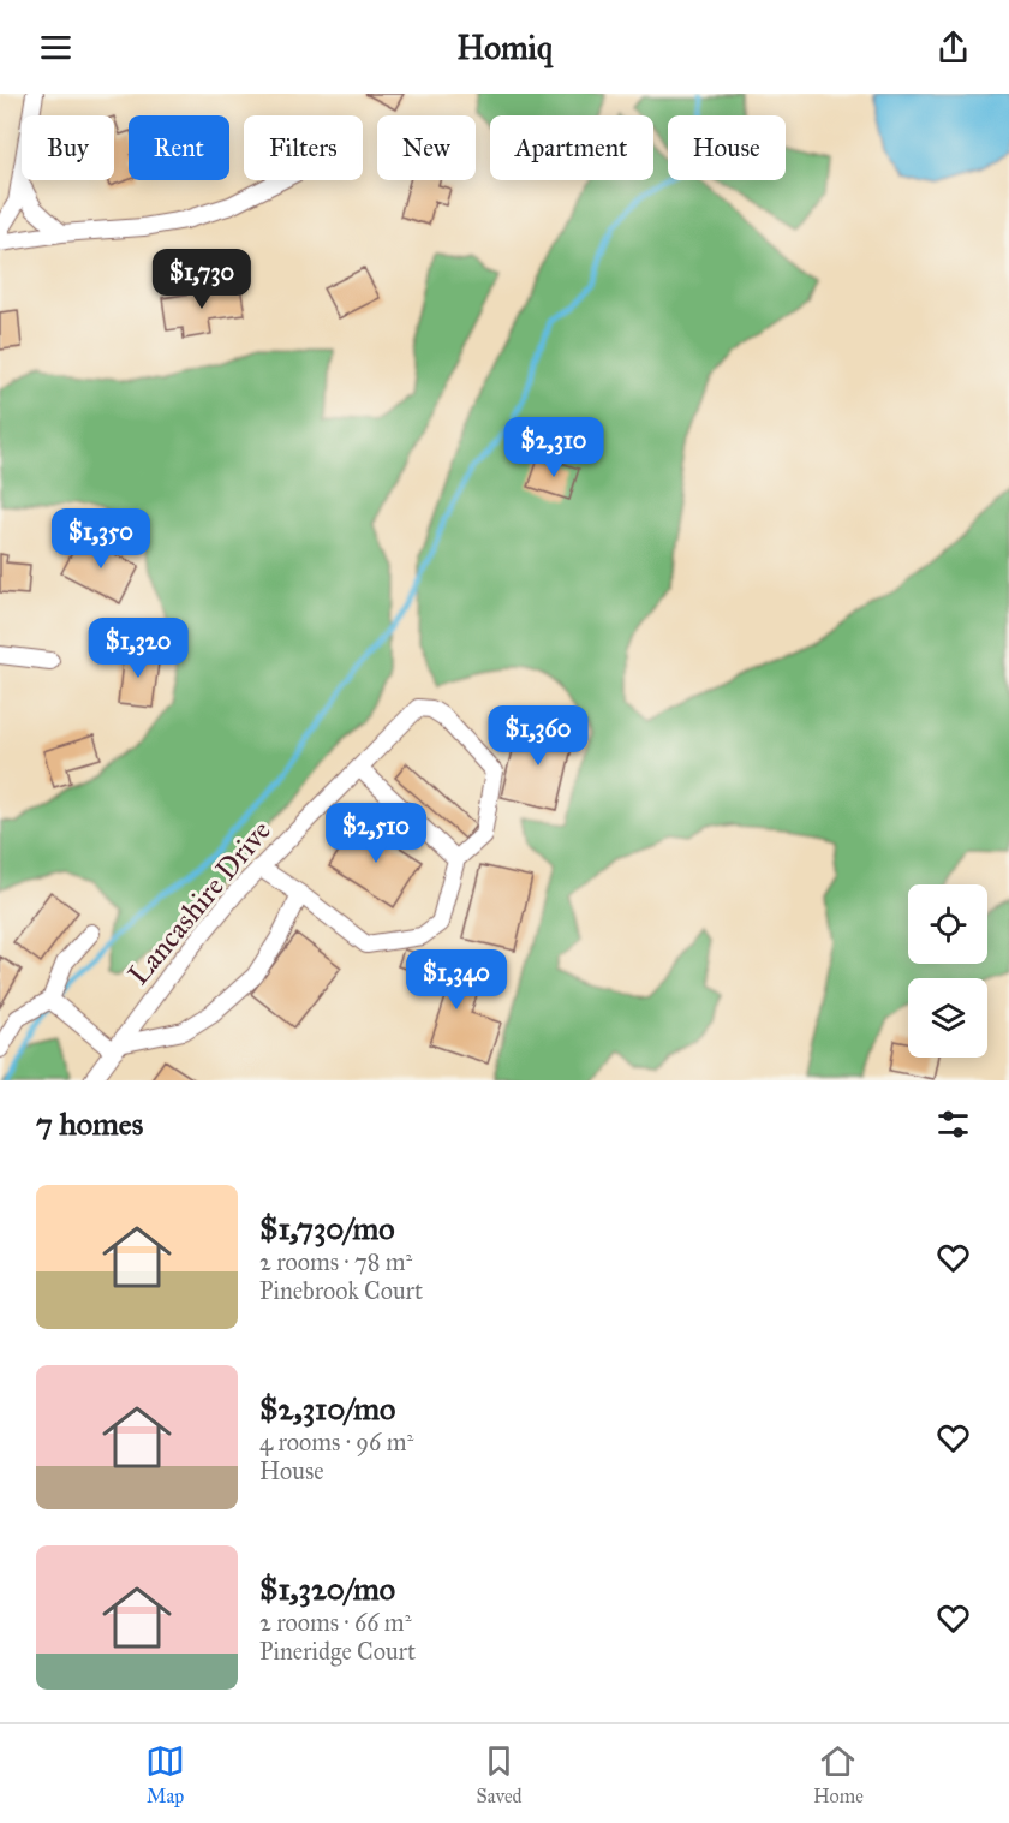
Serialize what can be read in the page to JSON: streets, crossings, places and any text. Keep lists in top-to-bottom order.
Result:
{
  "streets": {
    "street": ["Lancashire Drive"]
  },
  "page": {
    "header": "Homiq",
    "chip": [
      "Buy",
      "Rent",
      "Filters",
      "New",
      "Apartment",
      "House"
    ],
    "price": [
      "$1,730",
      "$2,310",
      "$1,350",
      "$1,320",
      "$1,360",
      "$2,510",
      "$1,340"
    ],
    "heading": "7 homes",
    "list": [
      {
        "name": "$1,730/mo",
        "note": "2 rooms · 78 m² · Pinebrook Court"
      },
      {
        "name": "$2,310/mo",
        "note": "4 rooms · 96 m² · House"
      },
      {
        "name": "$1,320/mo",
        "note": "2 rooms · 66 m² · Pineridge Court"
      }
    ],
    "tabs": ["Map", "Saved", "Home"]
  }
}
